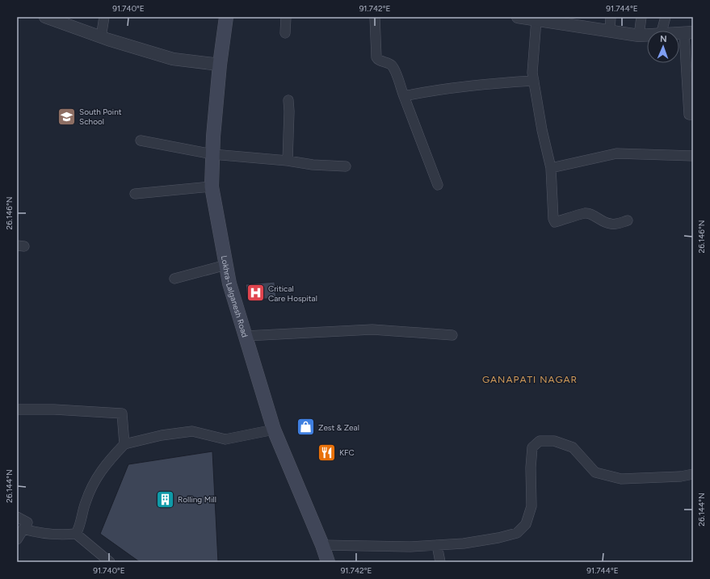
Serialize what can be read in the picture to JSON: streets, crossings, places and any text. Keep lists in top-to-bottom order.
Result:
{
  "streets": {
    "main road": ["Lokhra-Lalganesh Road"]
  },
  "districts": ["GANAPATI NAGAR"],
  "places": {
    "school or university": ["South Point School"],
    "hospital": ["Critical Care Hospital"],
    "shop": ["Zest & Zeal"],
    "restaurant": ["KFC"],
    "building": ["Rolling Mill"]
  },
  "north": "top",
  "coordinates": [
    "91.740°E",
    "91.742°E",
    "91.744°E",
    "26.146°N",
    "26.144°N"
  ]
}
